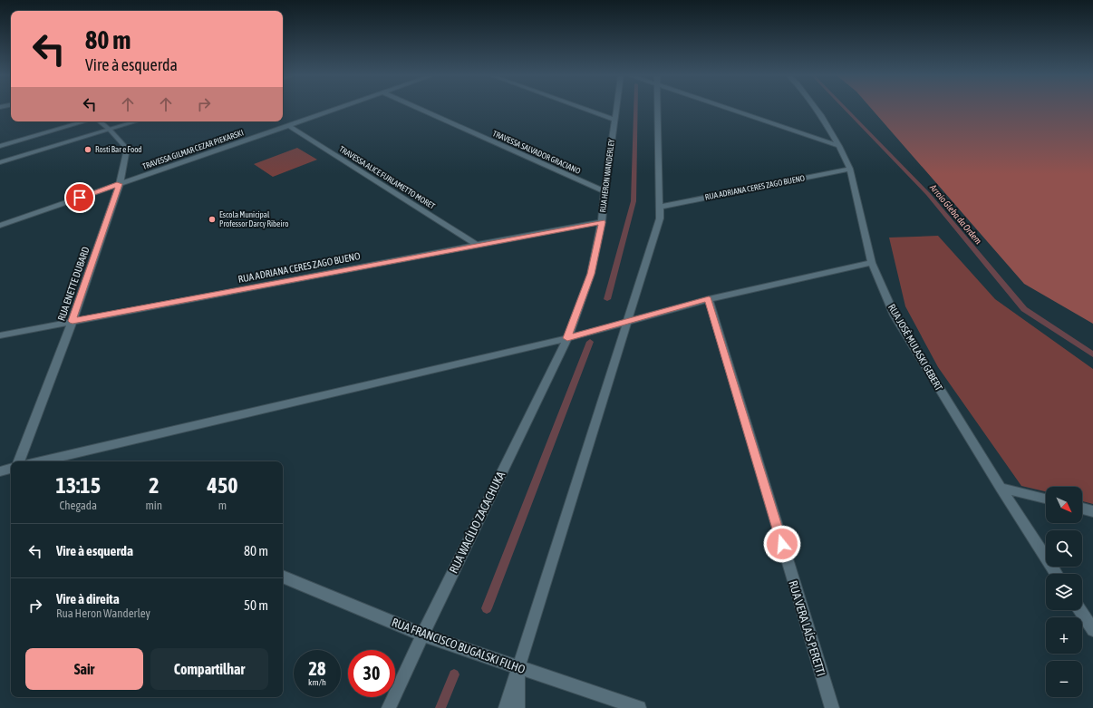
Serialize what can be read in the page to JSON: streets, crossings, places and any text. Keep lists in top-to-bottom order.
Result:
{
  "streets": {
    "street": [
      "TRAVESSA GILMAR CEZAR PIEKARSKI",
      "TRAVESSA SALVADOR GRACIANO",
      "RUA HERON WANDERLEY",
      "TRAVESSA ALICE FURLAMETTO MORET",
      "RUA ADRIANA CERES ZAGO BUENO",
      "RUA ENETTE DUBARD",
      "RUA JOSÉ MULASKI GEBERT",
      "RUA WACÍLIO ZACACHUKA",
      "RUA VERA LAÍS PERETTI",
      "RUA FRANCISCO BUGALSKI FILHO"
    ]
  },
  "crossings": [
    ["TRAVESSA GILMAR CEZAR PIEKARSKI", "TRAVESSA ALICE FURLAMETTO MORET"],
    ["TRAVESSA GILMAR CEZAR PIEKARSKI", "RUA ENETTE DUBARD"],
    ["TRAVESSA SALVADOR GRACIANO", "RUA HERON WANDERLEY"],
    ["RUA HERON WANDERLEY", "RUA ADRIANA CERES ZAGO BUENO"],
    ["RUA HERON WANDERLEY", "RUA WACÍLIO ZACACHUKA"],
    ["TRAVESSA ALICE FURLAMETTO MORET", "RUA ADRIANA CERES ZAGO BUENO"],
    ["RUA ADRIANA CERES ZAGO BUENO", "RUA ENETTE DUBARD"],
    ["RUA ADRIANA CERES ZAGO BUENO", "RUA JOSÉ MULASKI GEBERT"],
    ["RUA WACÍLIO ZACACHUKA", "RUA FRANCISCO BUGALSKI FILHO"]
  ],
  "water": ["Arroio Gleba da Ordem"],
  "places": ["Rosti Bar e Food", "Escola Municipal Professor Darcy Ribeiro"],
  "north": "bottom right",
  "page": {
    "turn": ["80 m", "Vire à esquerda"],
    "eta": [
      "13:15",
      "Chegada",
      "2",
      "min",
      "450",
      "m"
    ],
    "map_buttons": ["+", "−"],
    "list": [
      {
        "name": "Vire à esquerda",
        "value": "80 m"
      },
      {
        "name": "Vire à direita",
        "note": "Rua Heron Wanderley",
        "value": "50 m"
      }
    ],
    "buttons": ["Sair", "Compartilhar"],
    "speed": "28 km/h",
    "limit": "30"
  }
}
